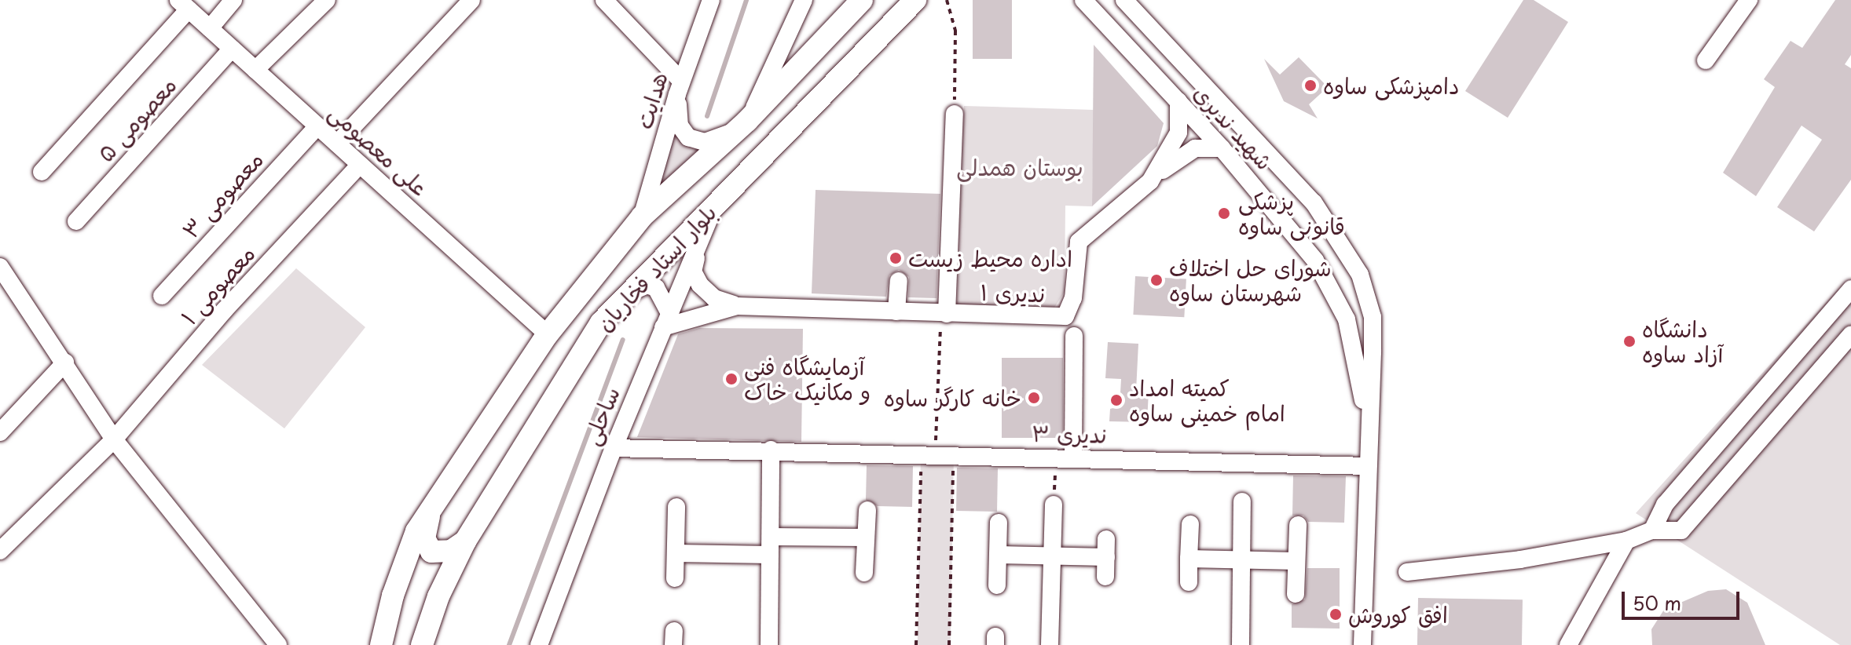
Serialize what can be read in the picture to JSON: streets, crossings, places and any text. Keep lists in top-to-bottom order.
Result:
{
  "streets": {
    "main road": ["بلوار استاد فخاریان"],
    "street": [
      "هدایت",
      "معصومی ۵",
      "شهید ندیری",
      "علی معصومی",
      "معصومی ۳",
      "معصومی ۱",
      "ندیری ۱",
      "ساحلی",
      "ندیری ۳"
    ]
  },
  "crossings": [
    ["هدایت", "بلوار استاد فخاریان"],
    ["معصومی ۵", "علی معصومی"],
    ["شهید ندیری", "ندیری ۱"],
    ["شهید ندیری", "ندیری ۳"],
    ["علی معصومی", "معصومی ۳"],
    ["علی معصومی", "بلوار استاد فخاریان"],
    ["علی معصومی", "معصومی ۱"],
    ["بلوار استاد فخاریان", "ساحلی"],
    ["ساحلی", "ندیری ۳"]
  ],
  "parks": ["بوستان همدلی"],
  "places": [
    "دامپزشکی ساوه",
    "پزشکی قانونی ساوه",
    "اداره محیط زیست",
    "شورای حل اختلاف شهرستان ساوه",
    "دانشگاه آزاد ساوه",
    "آزمایشگاه فنی و مکانیک خاک",
    "خانه کارگر ساوه",
    "کمیته امداد امام خمینی ساوه",
    "افق کوروش"
  ],
  "scale_bar": "50 m"
}
